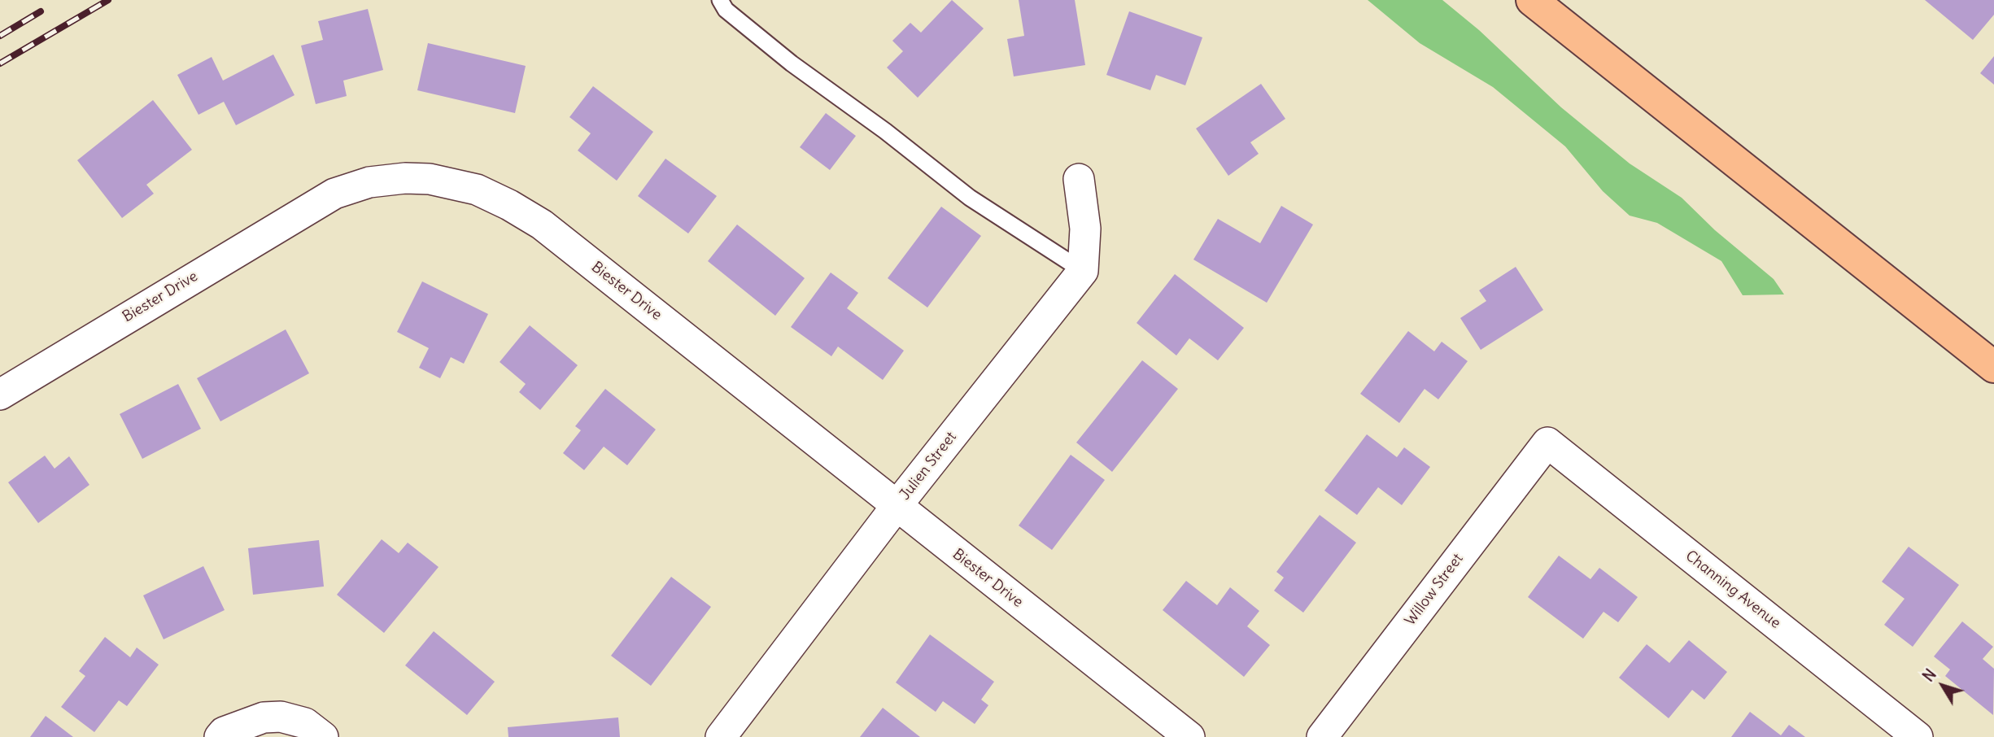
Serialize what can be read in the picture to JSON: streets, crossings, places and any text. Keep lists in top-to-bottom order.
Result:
{
  "streets": {
    "street": [
      "Biester Drive",
      "Julien Street",
      "Willow Street",
      "Channing Avenue"
    ]
  },
  "crossings": [
    ["Biester Drive", "Julien Street"],
    ["Willow Street", "Channing Avenue"]
  ],
  "north": "top left"
}
